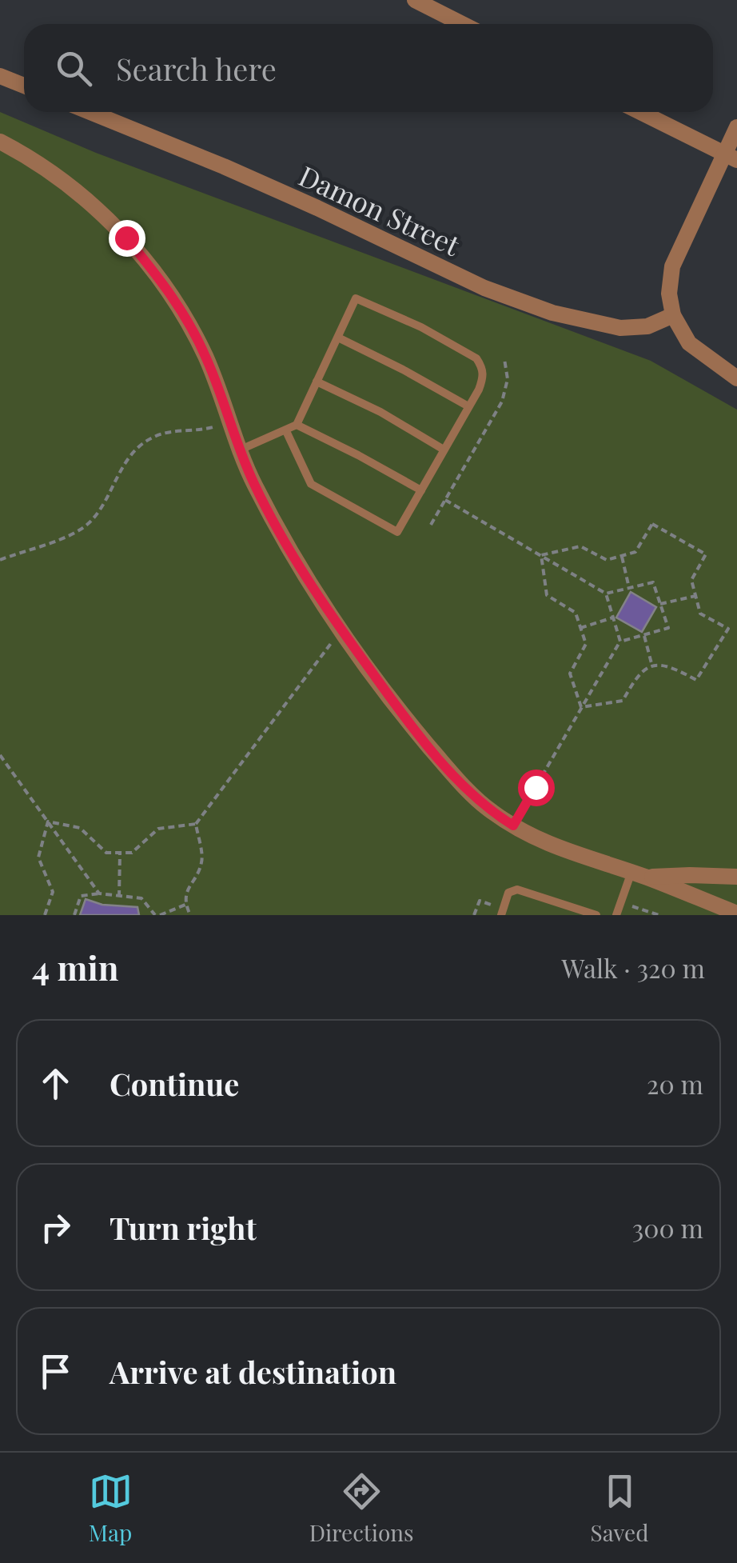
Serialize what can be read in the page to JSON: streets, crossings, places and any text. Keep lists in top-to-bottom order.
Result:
{
  "streets": {
    "street": ["Damon Street"]
  },
  "page": {
    "search": "Search here",
    "heading": ["4 min", "Walk · 320 m"],
    "list": [
      ["Continue", "20 m"],
      ["Turn right", "300 m"],
      "Arrive at destination"
    ],
    "nav": ["Map", "Directions", "Saved"]
  }
}
